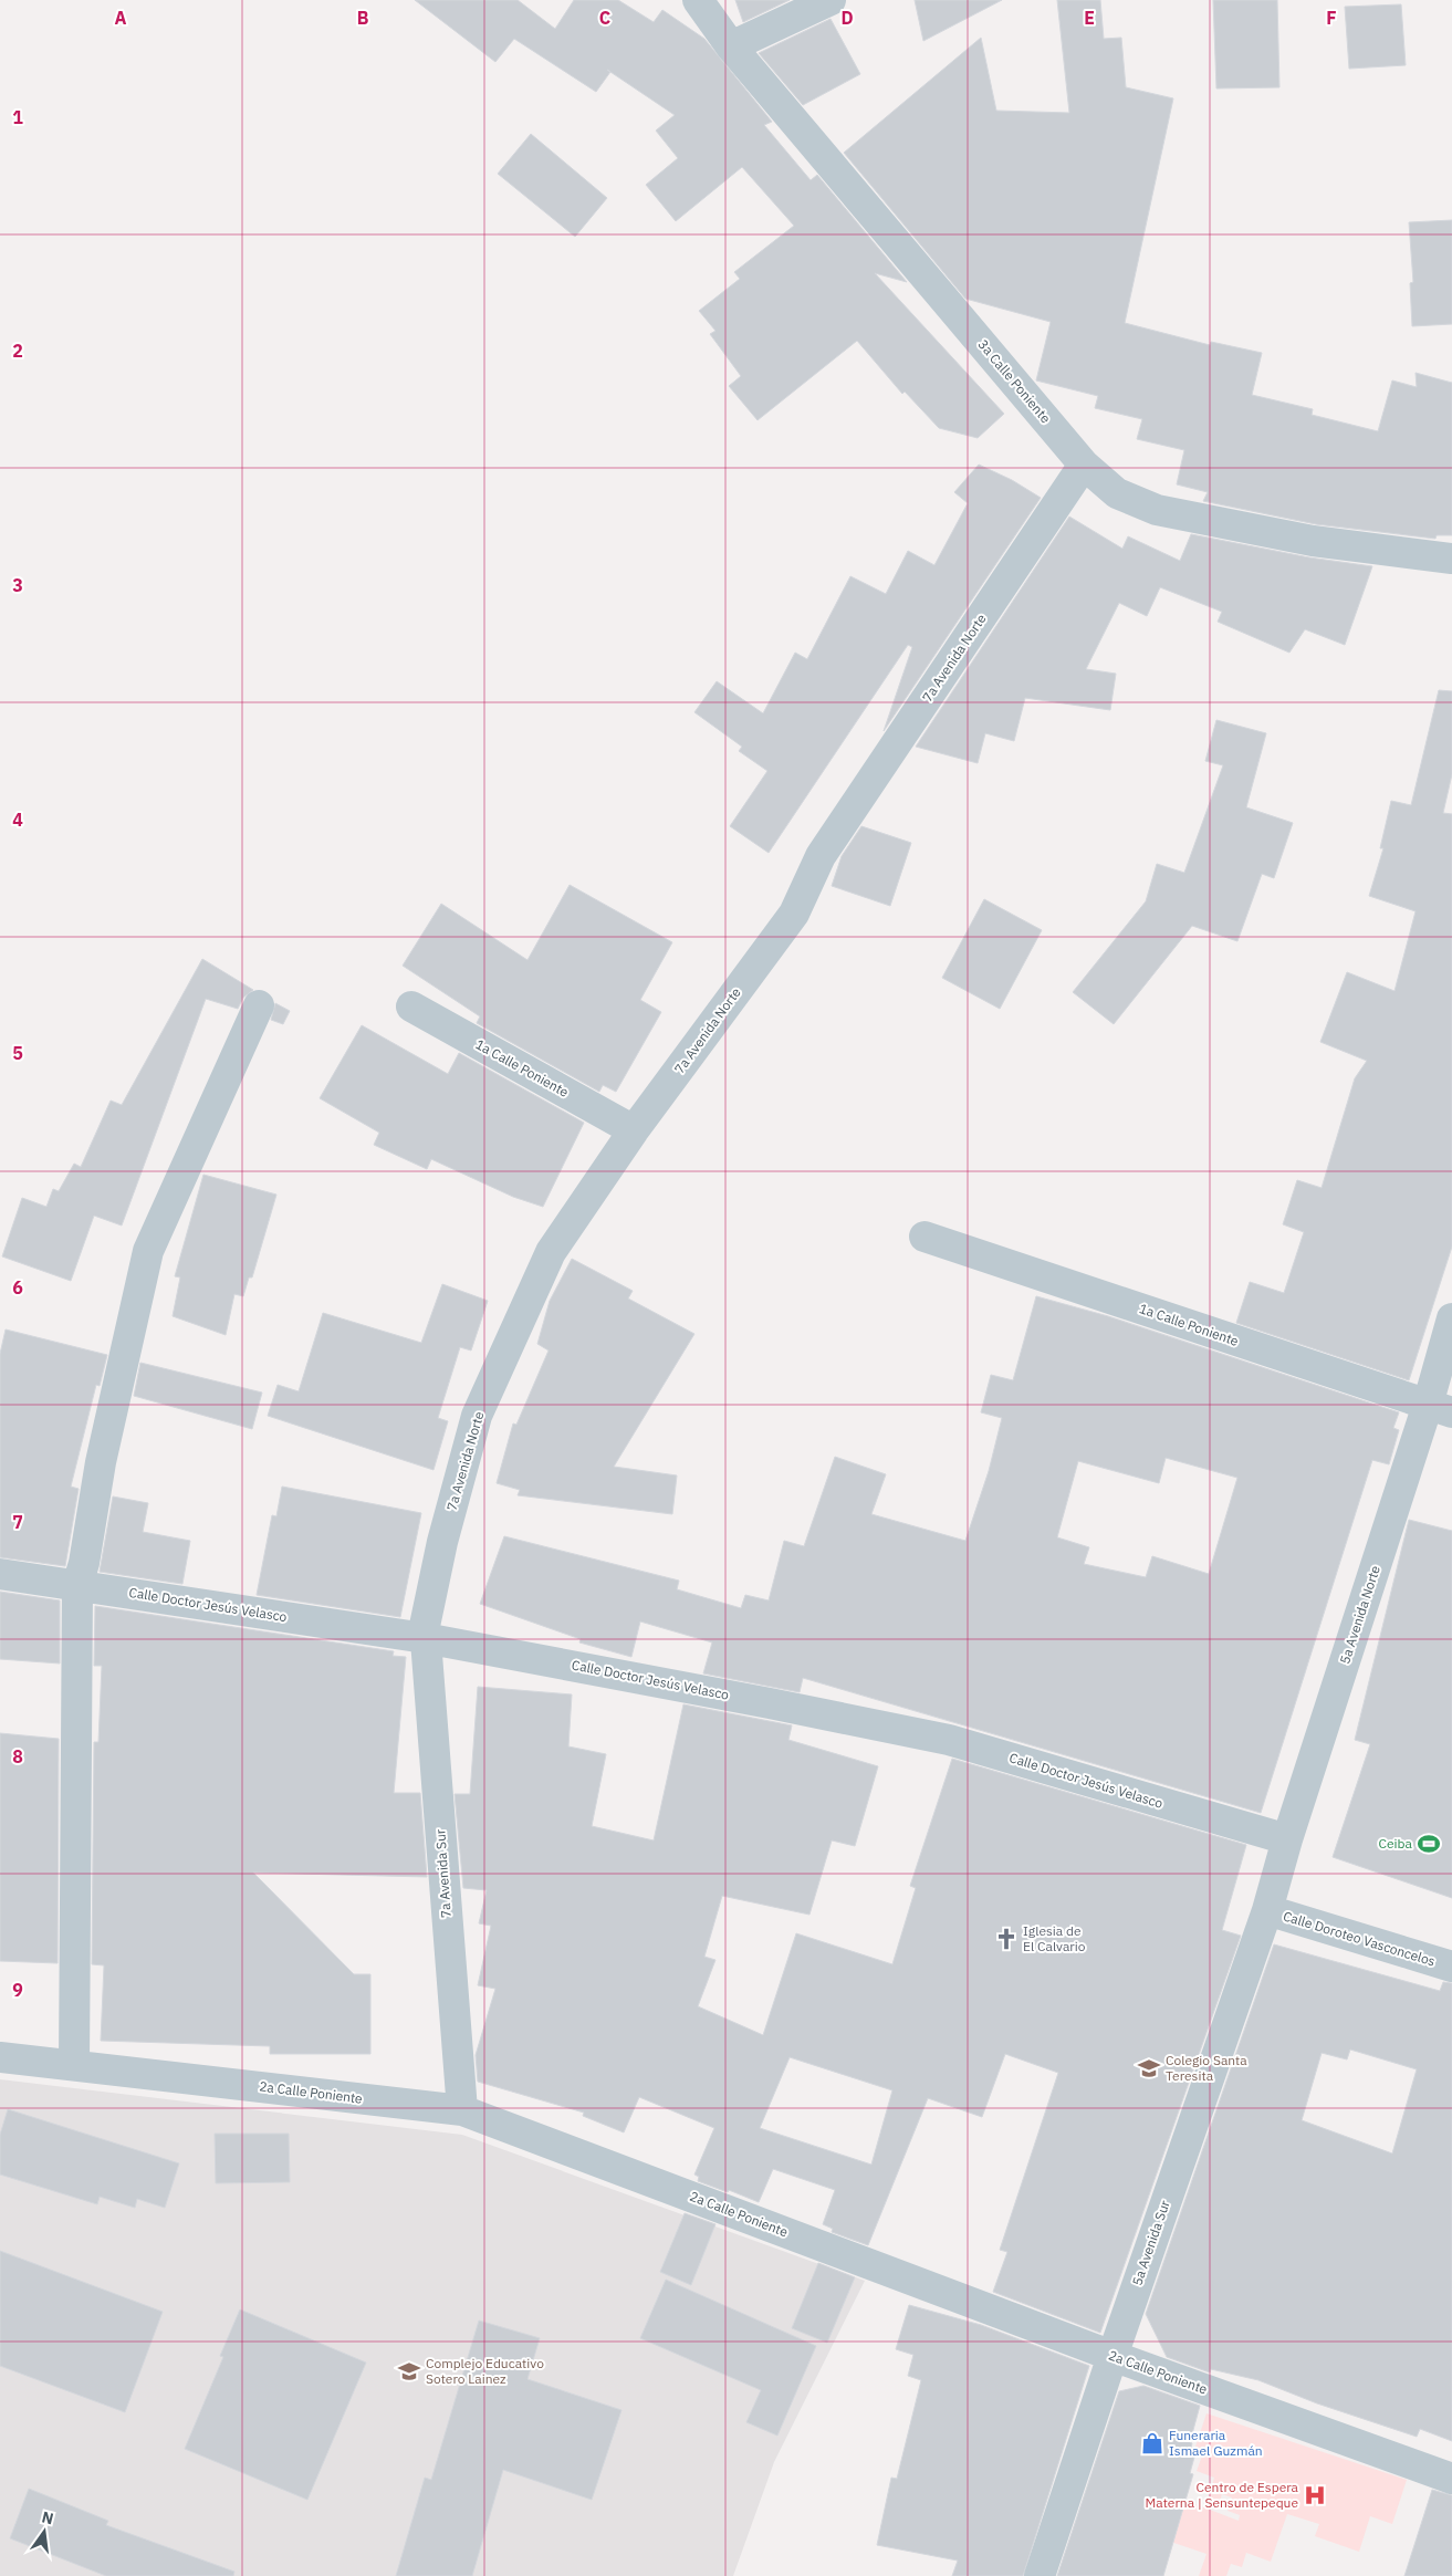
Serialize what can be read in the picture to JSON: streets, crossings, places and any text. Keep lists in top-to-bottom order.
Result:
{
  "streets": {
    "street": [
      "3a Calle Poniente",
      "7a Avenida Norte",
      "1a Calle Poniente",
      "Calle Doctor Jesús Velasco",
      "5a Avenida Norte",
      "7a Avenida Sur",
      "Calle Doroteo Vasconcelos",
      "2a Calle Poniente",
      "5a Avenida Sur"
    ]
  },
  "crossings": [
    ["3a Calle Poniente", "7a Avenida Norte"],
    ["7a Avenida Norte", "1a Calle Poniente"],
    ["7a Avenida Norte", "Calle Doctor Jesús Velasco"],
    ["7a Avenida Norte", "7a Avenida Sur"],
    ["1a Calle Poniente", "5a Avenida Norte"],
    ["Calle Doctor Jesús Velasco", "5a Avenida Norte"],
    ["Calle Doctor Jesús Velasco", "7a Avenida Sur"],
    ["5a Avenida Norte", "Calle Doroteo Vasconcelos"],
    ["5a Avenida Norte", "5a Avenida Sur"],
    ["7a Avenida Sur", "2a Calle Poniente"],
    ["Calle Doroteo Vasconcelos", "5a Avenida Sur"],
    ["2a Calle Poniente", "5a Avenida Sur"]
  ],
  "places": {
    "sports": ["Ceiba"],
    "church": ["Iglesia de El Calvario"],
    "school or university": ["Colegio Santa Teresita", "Complejo Educativo Sotero Lainez"],
    "shop": ["Funeraria Ismael Guzmán"],
    "hospital": ["Centro de Espera Materna | Sensuntepeque"]
  },
  "north": "top",
  "grid": {
    "columns": [
      "A",
      "B",
      "C",
      "D",
      "E",
      "F"
    ],
    "rows": [
      "1",
      "2",
      "3",
      "4",
      "5",
      "6",
      "7",
      "8",
      "9"
    ]
  }
}
